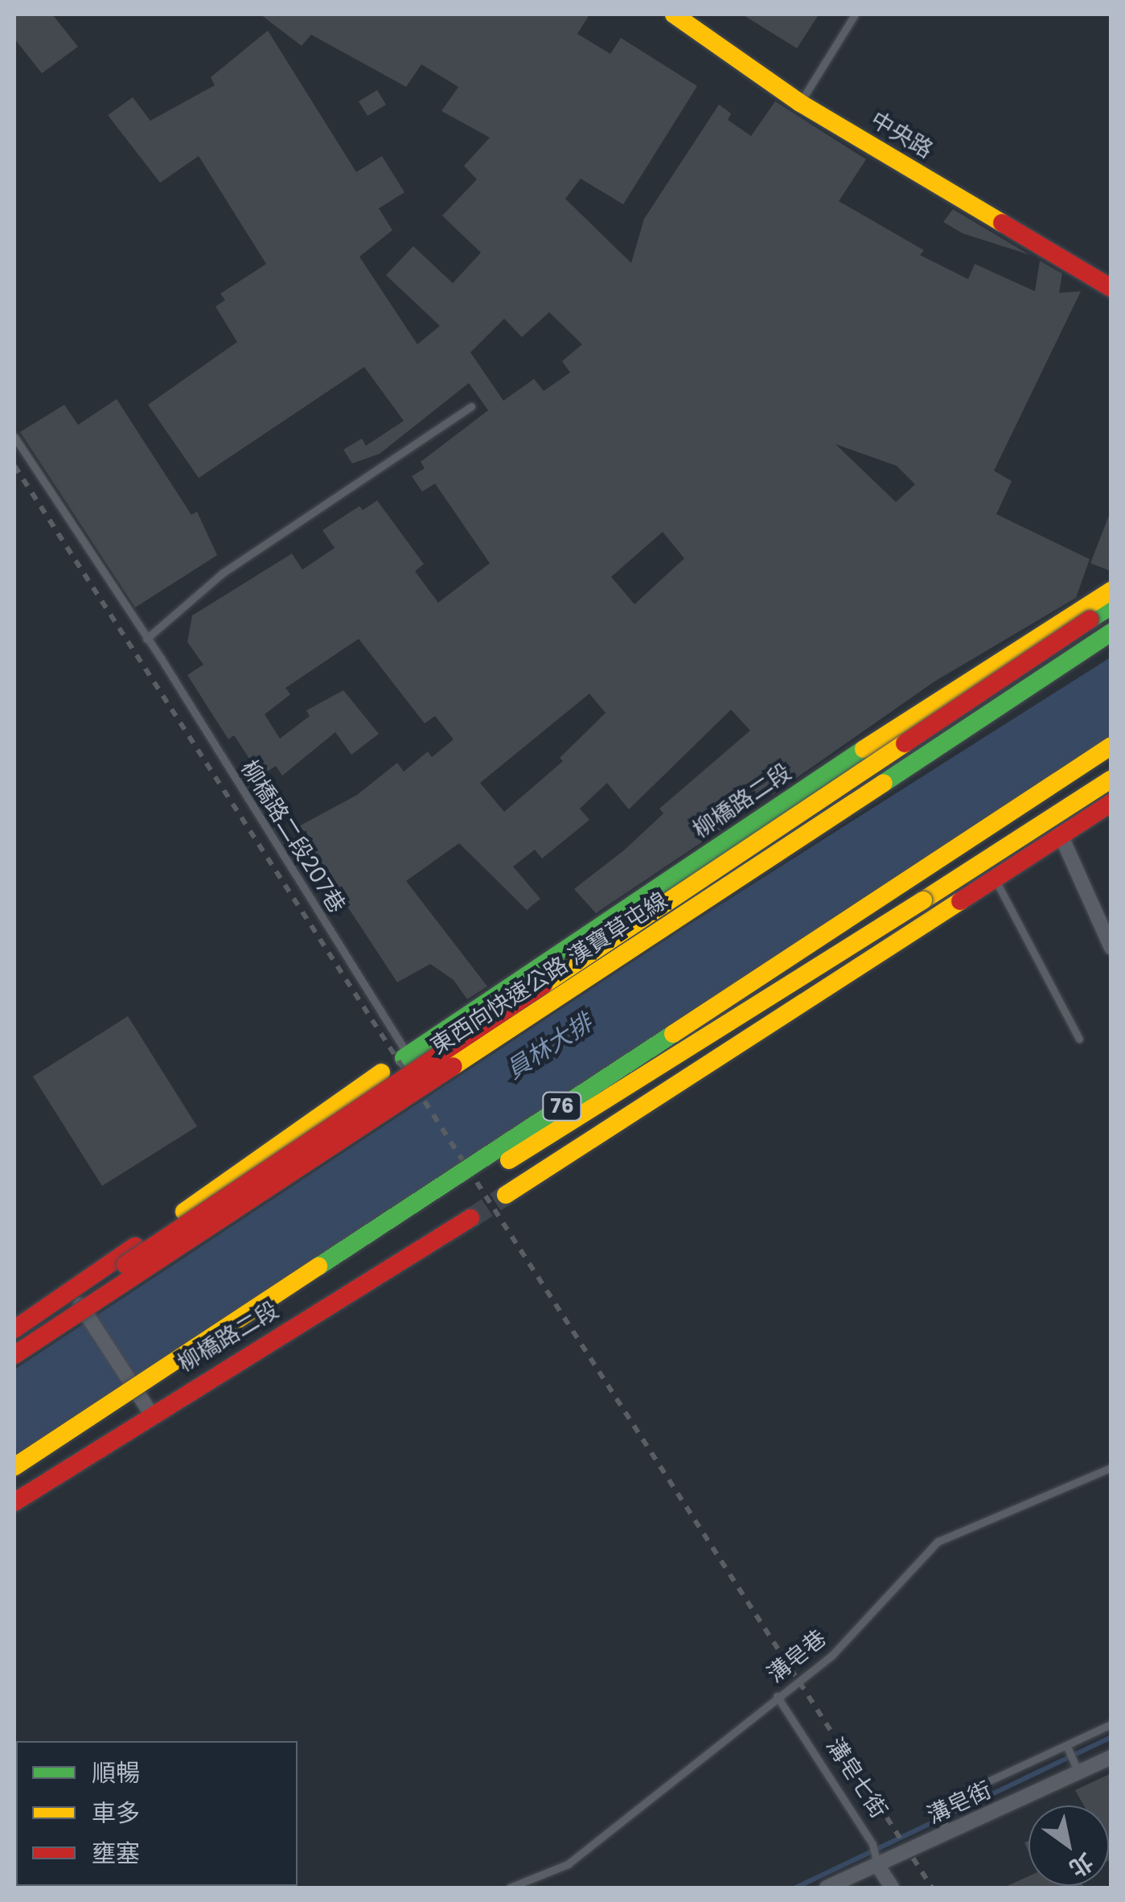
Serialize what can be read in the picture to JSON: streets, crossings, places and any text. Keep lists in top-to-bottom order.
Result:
{
  "streets": {
    "main road": [
      "中央路",
      "柳橋路二段",
      "東西向快速公路 漢寶草屯線",
      "76"
    ],
    "street": ["溝皂七街", "溝皂街"],
    "lane": ["柳橋路二段207巷", "溝皂巷"]
  },
  "crossings": [
    ["柳橋路二段", "柳橋路二段207巷"],
    ["溝皂巷", "溝皂七街"],
    ["溝皂七街", "溝皂街"]
  ],
  "water": ["員林大排"],
  "legend": ["順暢", "車多", "壅塞"],
  "north": "bottom right"
}
